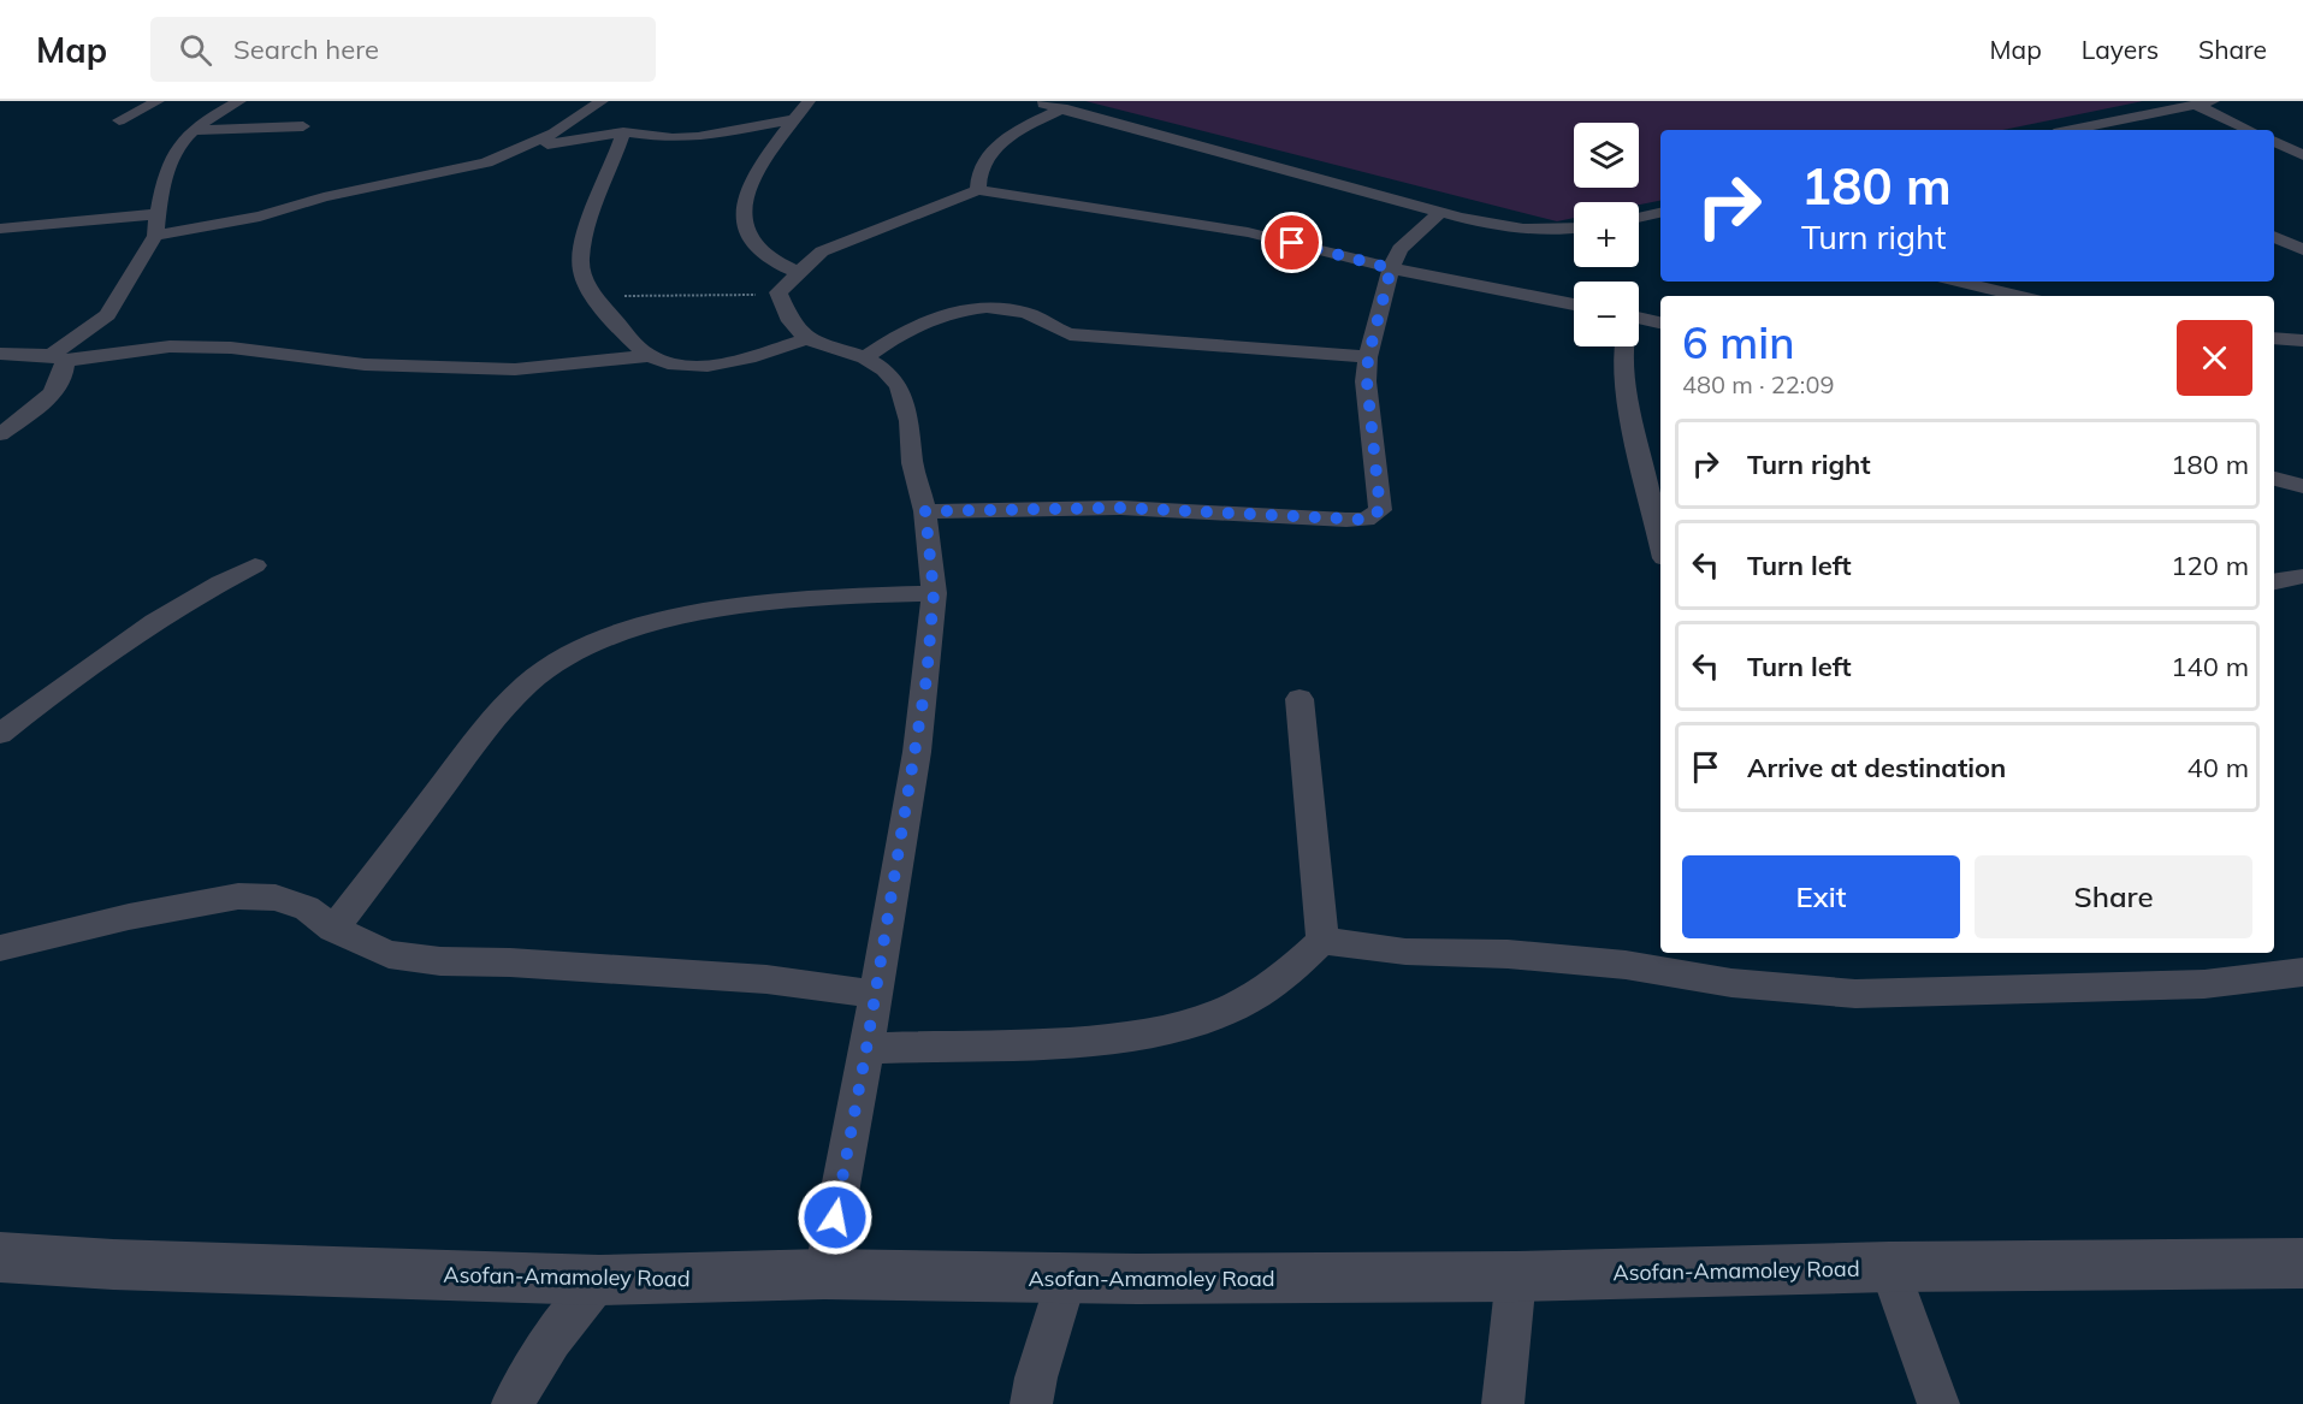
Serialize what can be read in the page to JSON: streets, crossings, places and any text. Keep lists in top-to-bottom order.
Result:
{
  "streets": {
    "street": ["Asofan-Amamoley Road"]
  },
  "page": {
    "header": "Map",
    "search": "Search here",
    "nav": ["Map", "Layers", "Share"],
    "map_buttons": ["+", "−"],
    "turn": ["180 m", "Turn right"],
    "heading": ["6 min", "480 m · 22:09"],
    "list": [
      {
        "name": "Turn right",
        "value": "180 m"
      },
      {
        "name": "Turn left",
        "value": "120 m"
      },
      {
        "name": "Turn left",
        "value": "140 m"
      },
      {
        "name": "Arrive at destination",
        "value": "40 m"
      }
    ],
    "buttons": ["Exit", "Share"]
  }
}
